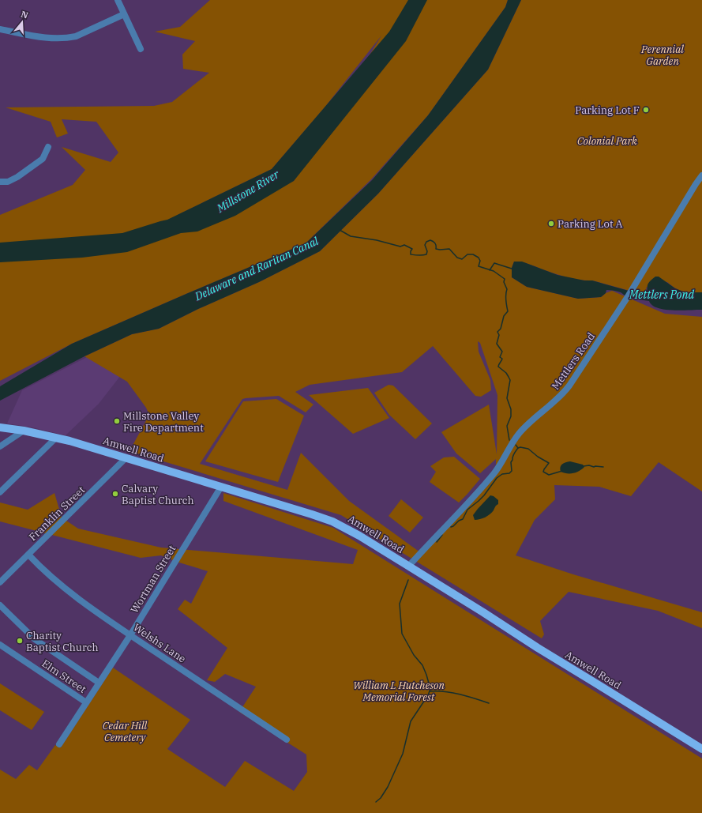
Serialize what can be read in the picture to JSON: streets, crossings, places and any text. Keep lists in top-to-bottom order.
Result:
{
  "streets": {
    "main road": ["Amwell Road"],
    "street": [
      "Mettlers Road",
      "Franklin Street",
      "Wortman Street",
      "Welshs Lane",
      "Elm Street"
    ]
  },
  "crossings": [
    ["Mettlers Road", "Amwell Road"],
    ["Amwell Road", "Franklin Street"],
    ["Amwell Road", "Wortman Street"],
    ["Franklin Street", "Welshs Lane"],
    ["Wortman Street", "Welshs Lane"],
    ["Wortman Street", "Elm Street"]
  ],
  "water": ["Millstone River", "Delaware and Raritan Canal", "Mettlers Pond"],
  "parks": [
    "Perennial Garden",
    "Colonial Park",
    "William L Hutcheson Memorial Forest",
    "Cedar Hill Cemetery"
  ],
  "places": [
    "Parking Lot F",
    "Parking Lot A",
    "Millstone Valley Fire Department",
    "Calvary Baptist Church",
    "Charity Baptist Church"
  ],
  "north": "top"
}
